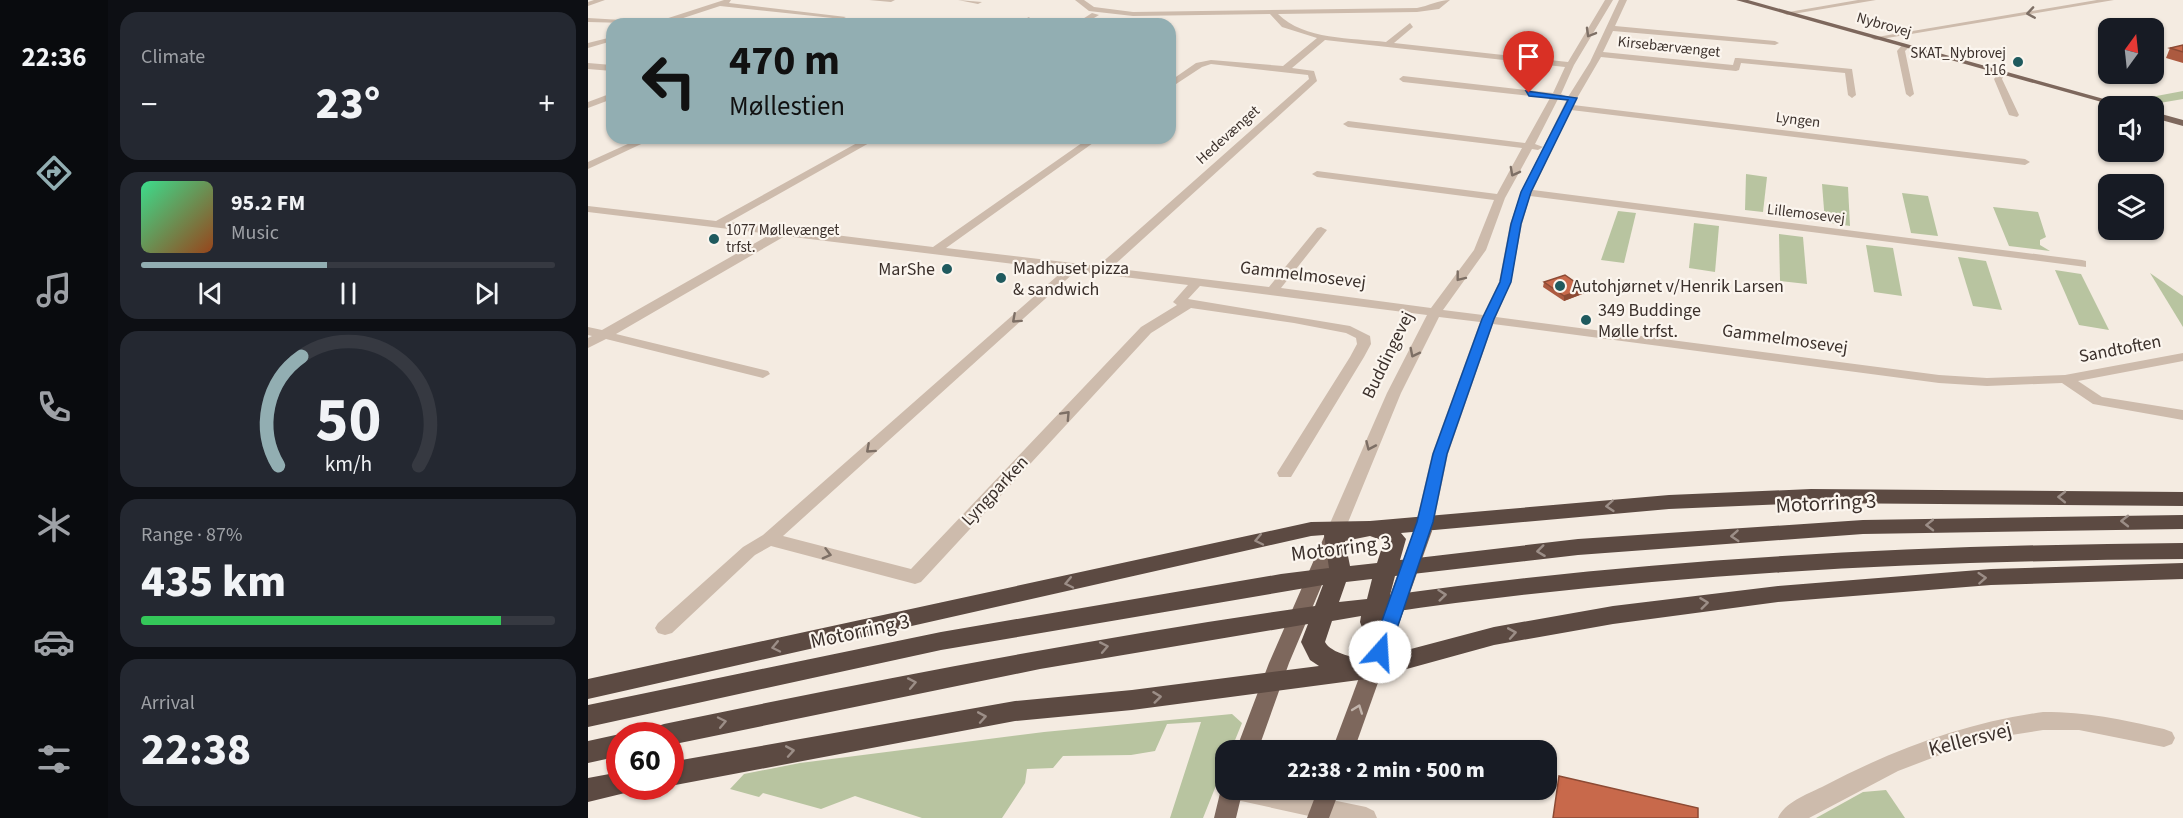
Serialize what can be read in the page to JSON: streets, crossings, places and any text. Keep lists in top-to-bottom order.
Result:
{
  "streets": {
    "highway": ["Motorring 3"],
    "main road": ["Nybrovej", "Buddingevej"],
    "street": [
      "Kirsebærvænget",
      "Lyngen",
      "Hedevænget",
      "Lillemosevej",
      "Gammelmosevej",
      "Sandtoften",
      "Lyngparken",
      "Kellersvej"
    ]
  },
  "crossings": [
    ["Lyngen", "Buddingevej"],
    ["Hedevænget", "Gammelmosevej"],
    ["Gammelmosevej", "Sandtoften"],
    ["Gammelmosevej", "Buddingevej"]
  ],
  "places": [
    "SKAT_Nybrovej 116",
    "1077 Møllevænget trfst.",
    "MarShe",
    "Madhuset pizza & sandwich",
    "Autohjørnet v/Henrik Larsen",
    "349 Buddinge Mølle trfst."
  ],
  "north": "top",
  "page": {
    "tabs": "22:36",
    "tile": [
      "Climate",
      ["Range · 87%", "435 km"],
      ["Arrival", "22:38"]
    ],
    "turn": ["470 m", "Møllestien"],
    "heat": ["−", "23°", "+"],
    "song": ["95.2 FM", "Music"],
    "limit": "60",
    "trip": "22:38 · 2 min · 500 m",
    "gauge": ["50", "km/h"]
  }
}
